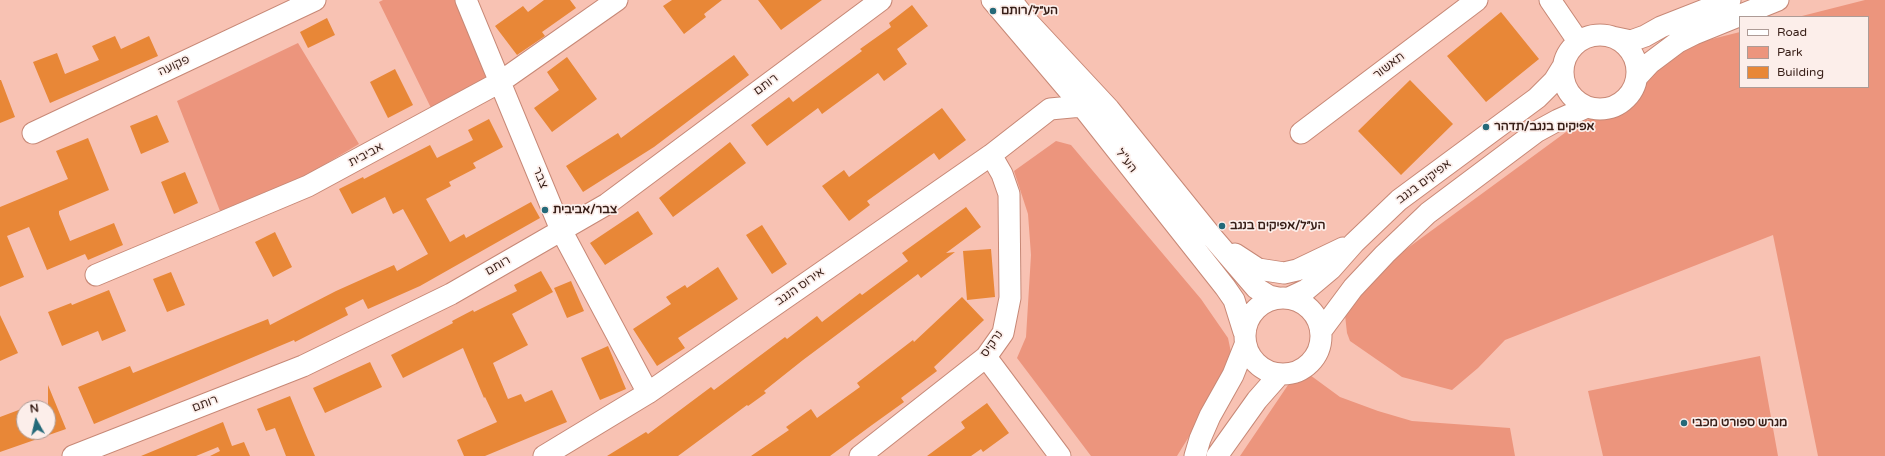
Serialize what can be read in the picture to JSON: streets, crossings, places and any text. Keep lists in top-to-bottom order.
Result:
{
  "streets": {
    "street": [
      "פקועה",
      "תאשור",
      "רותם",
      "אביבית",
      "הע\"ל",
      "צבר",
      "אפיקים בנגב",
      "אירוס הנגב",
      "נרקיס"
    ]
  },
  "crossings": [
    ["רותם", "צבר"],
    ["אביבית", "צבר"],
    ["הע\"ל", "אפיקים בנגב"],
    ["צבר", "אירוס הנגב"],
    ["אירוס הנגב", "נרקיס"]
  ],
  "places": [
    "הע״ל/רותם",
    "אפיקים בנגב/תדהר",
    "צבר/אביבית",
    "הע״ל/אפיקים בנגב",
    "מגרש ספורט מכבי"
  ],
  "legend": ["Road", "Park", "Building"],
  "north": "top"
}
